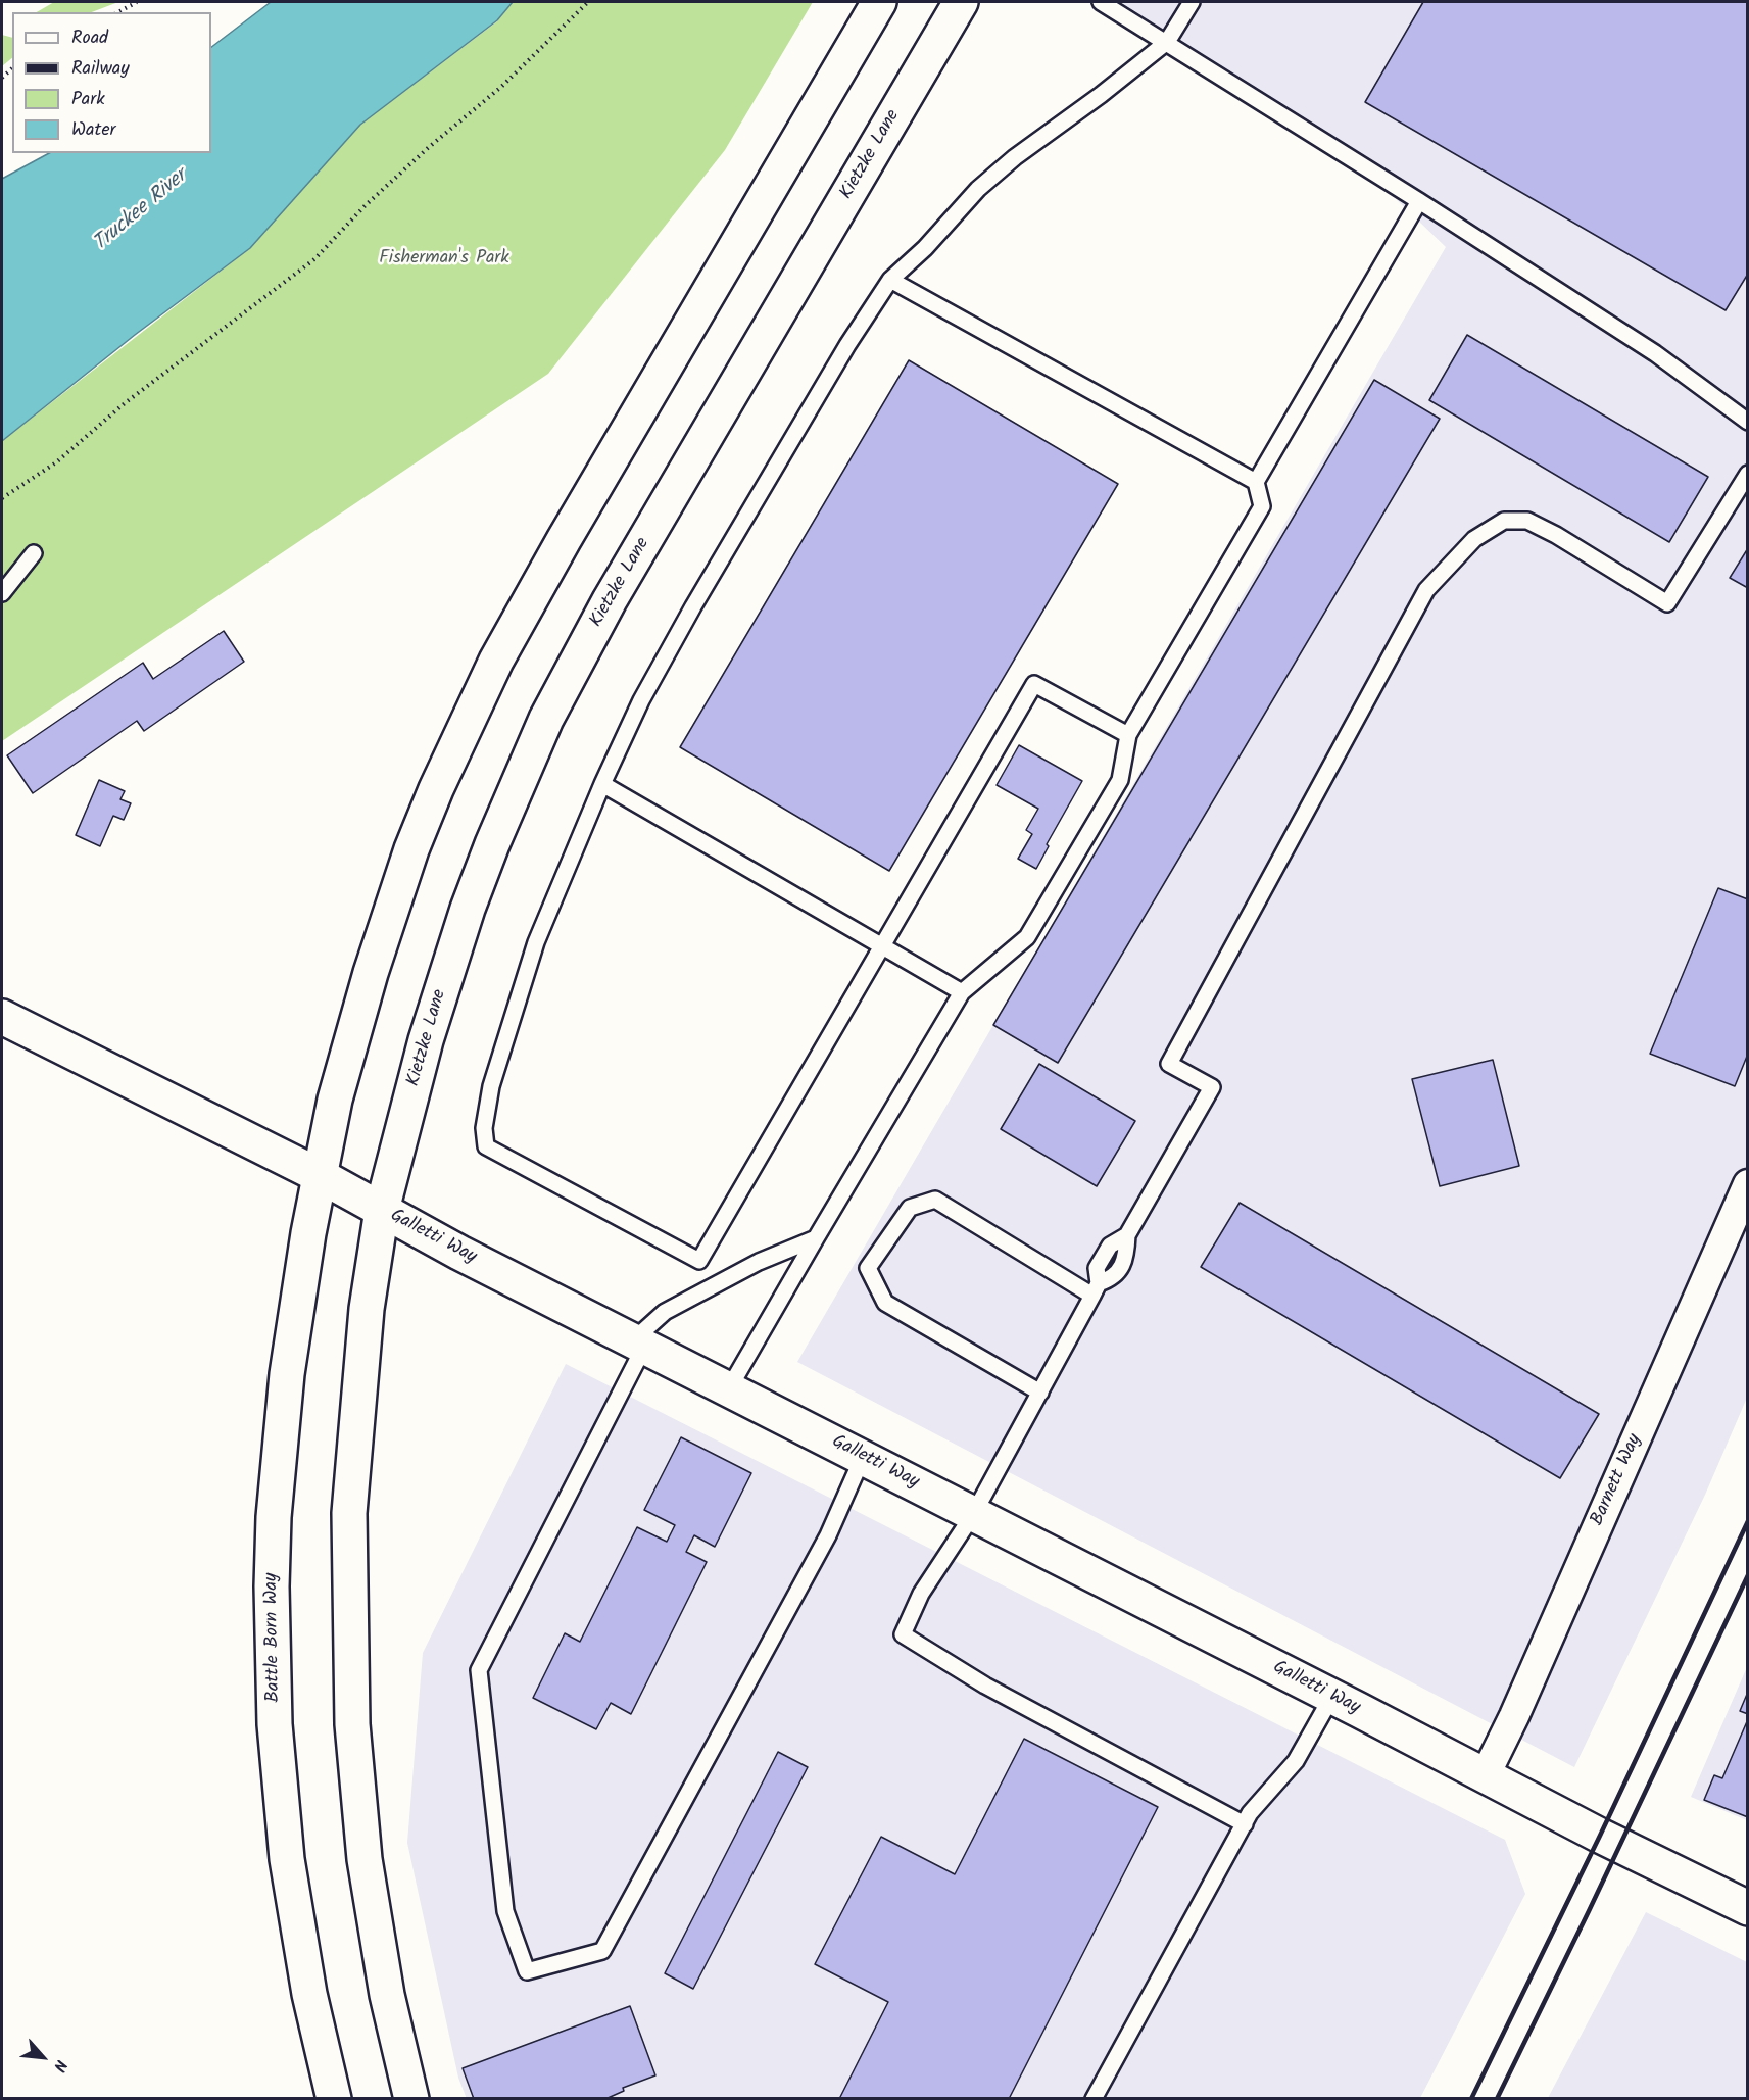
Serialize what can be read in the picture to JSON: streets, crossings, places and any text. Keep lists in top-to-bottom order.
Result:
{
  "streets": {
    "main road": ["Kietzke Lane", "Galletti Way", "Battle Born Way"],
    "street": ["Barnett Way"]
  },
  "crossings": [
    ["Kietzke Lane", "Galletti Way"],
    ["Galletti Way", "Barnett Way"],
    ["Galletti Way", "Battle Born Way"]
  ],
  "water": ["Truckee River"],
  "parks": ["Fisherman's Park"],
  "legend": [
    "Road",
    "Railway",
    "Park",
    "Water"
  ],
  "north": "bottom right"
}
